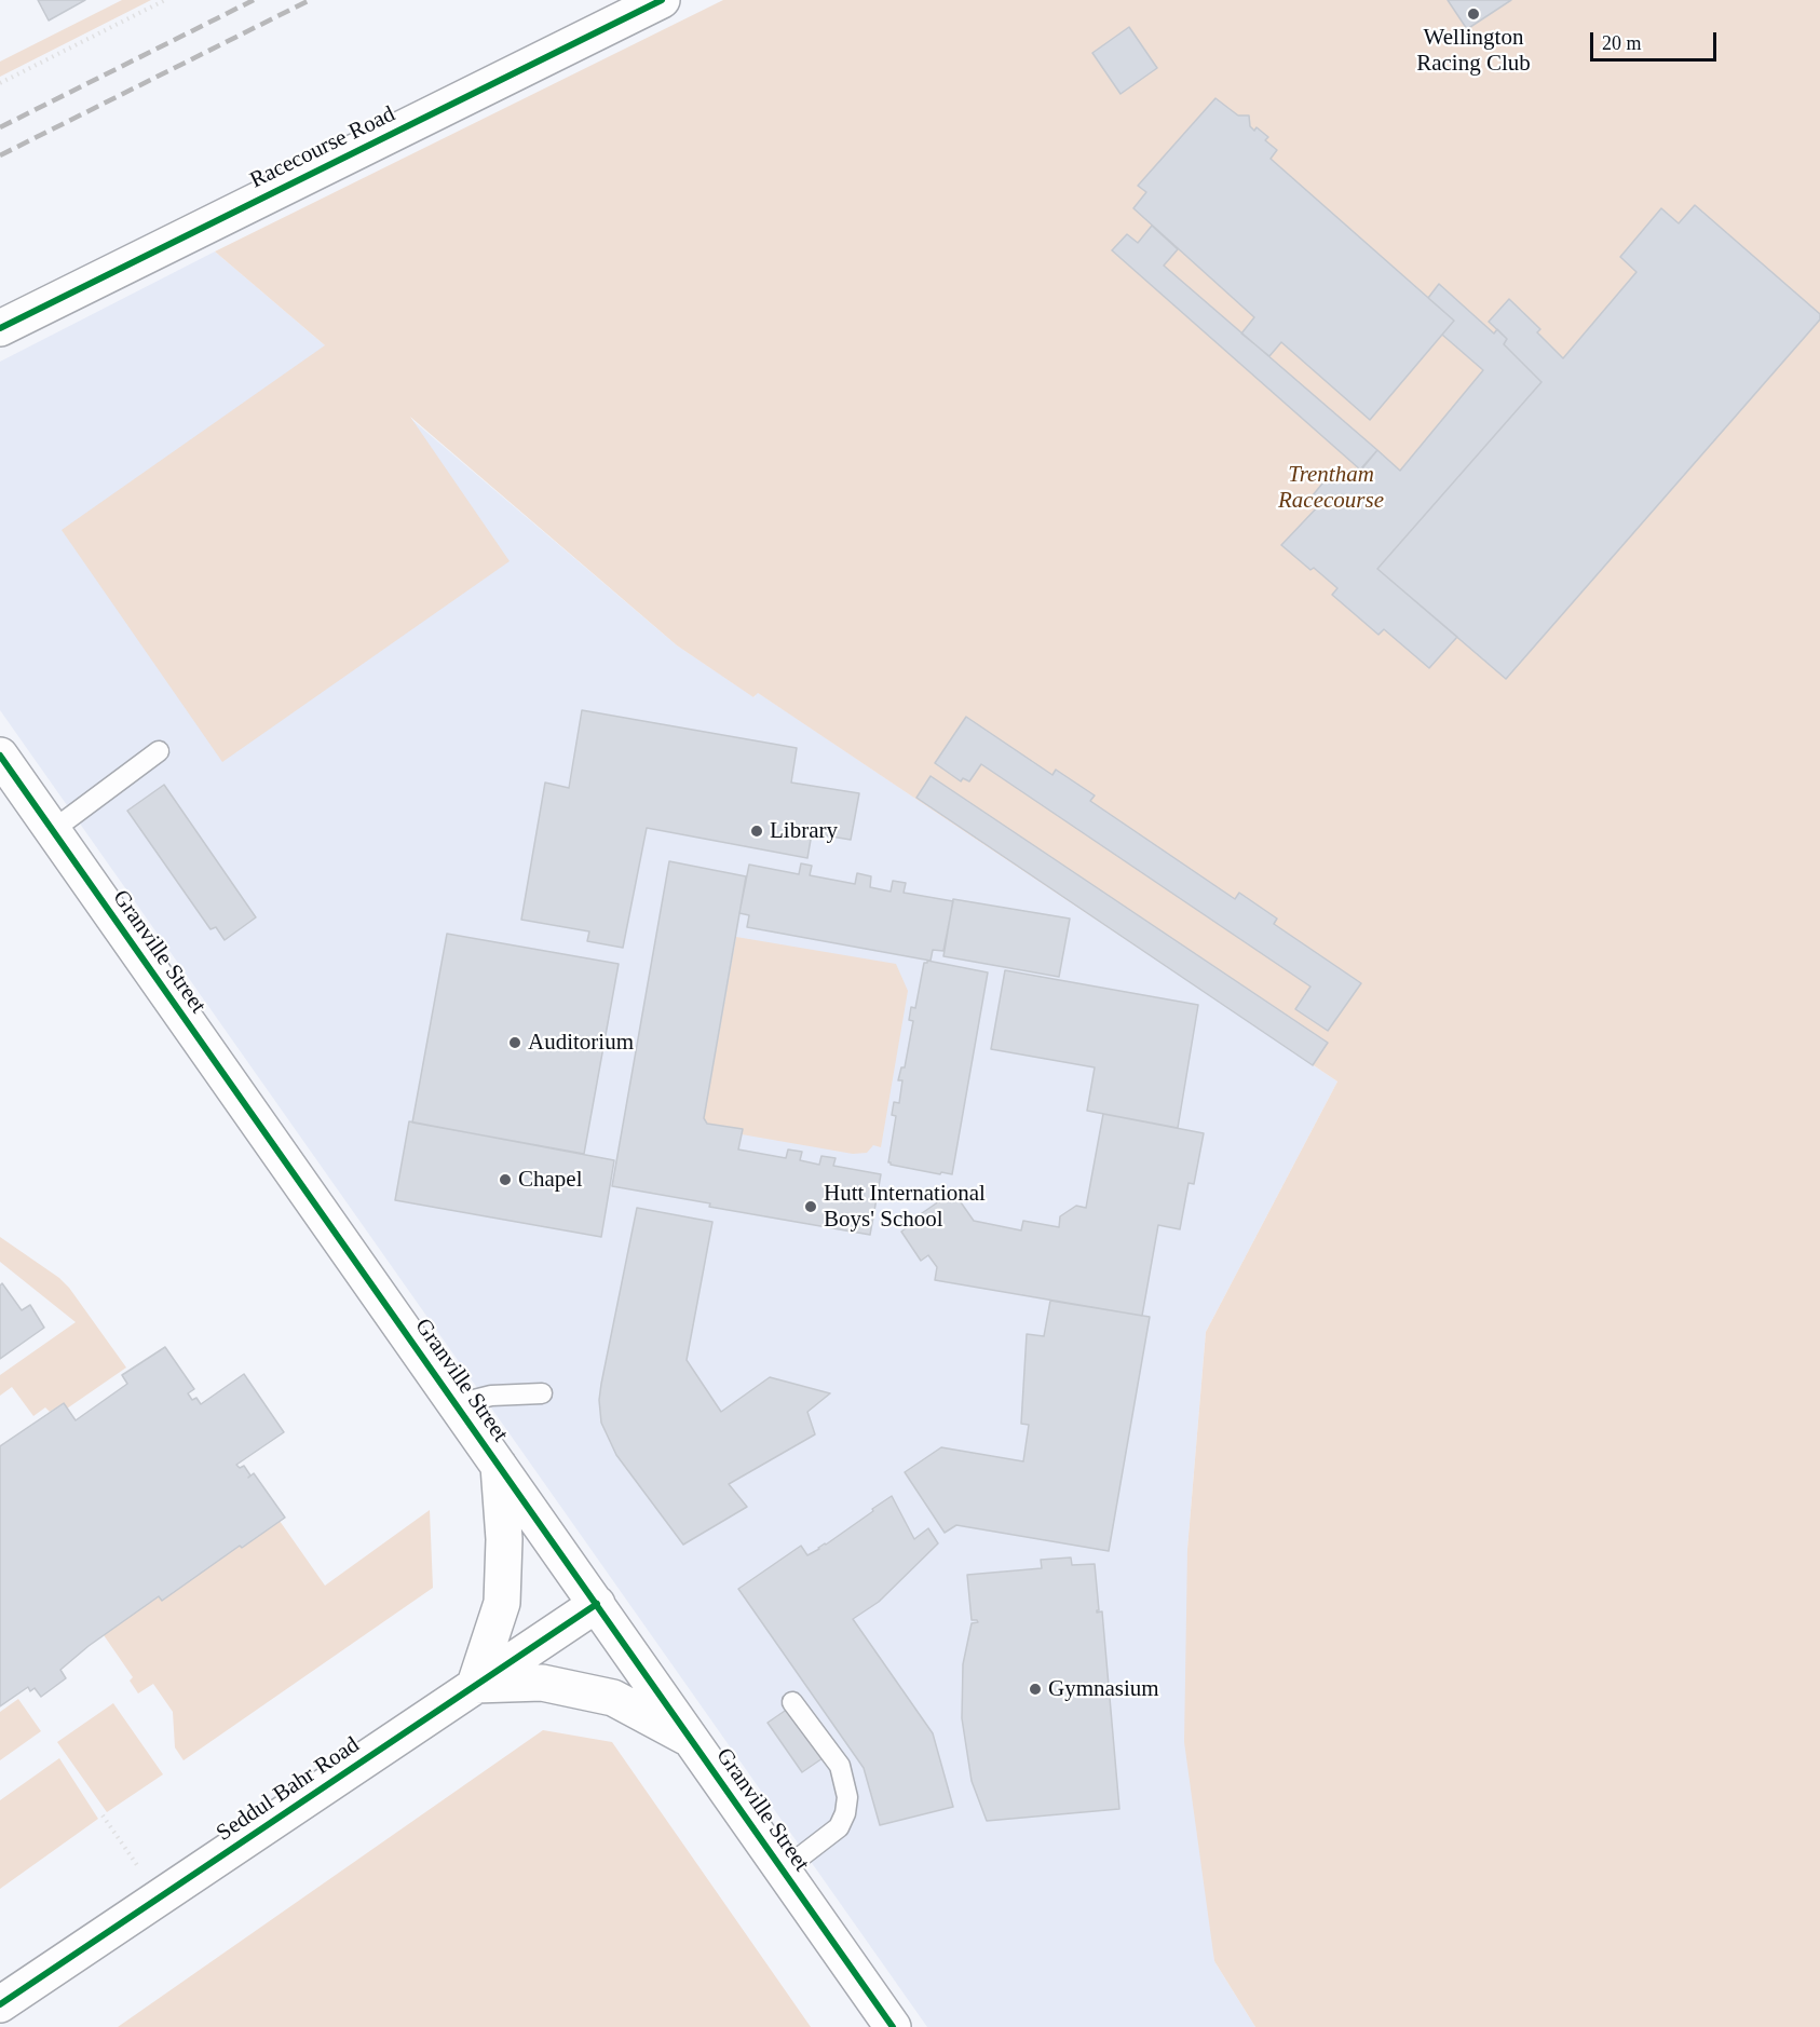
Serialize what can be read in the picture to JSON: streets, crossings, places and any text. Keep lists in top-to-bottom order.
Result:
{
  "streets": {
    "street": ["Racecourse Road", "Granville Street", "Seddul Bahr Road"]
  },
  "crossings": [
    ["Granville Street", "Seddul Bahr Road"]
  ],
  "parks": ["Trentham Racecourse"],
  "places": [
    "Wellington Racing Club",
    "Library",
    "Auditorium",
    "Chapel",
    "Hutt International Boys' School",
    "Gymnasium"
  ],
  "scale_bar": "20 m"
}
